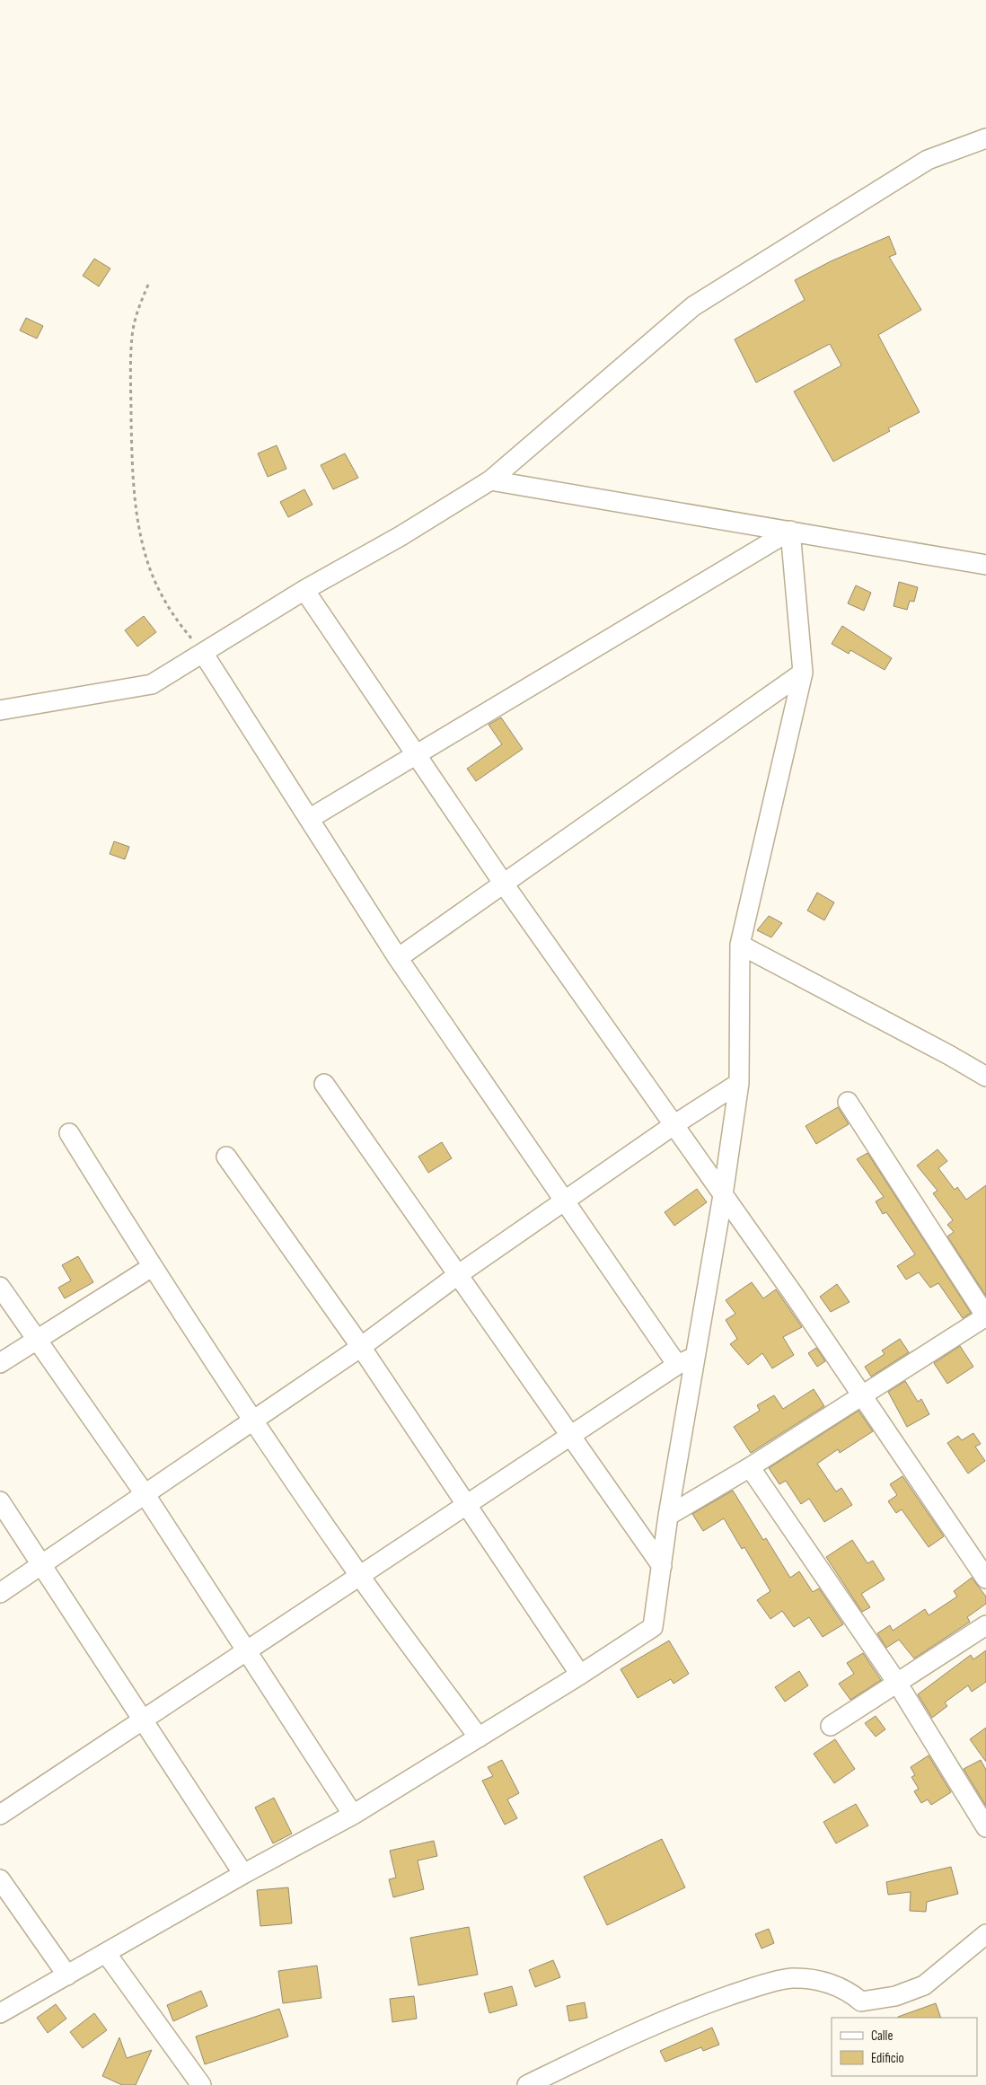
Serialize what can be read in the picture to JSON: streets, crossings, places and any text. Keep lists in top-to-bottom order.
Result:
{
  "legend": ["Calle", "Edificio"]
}
